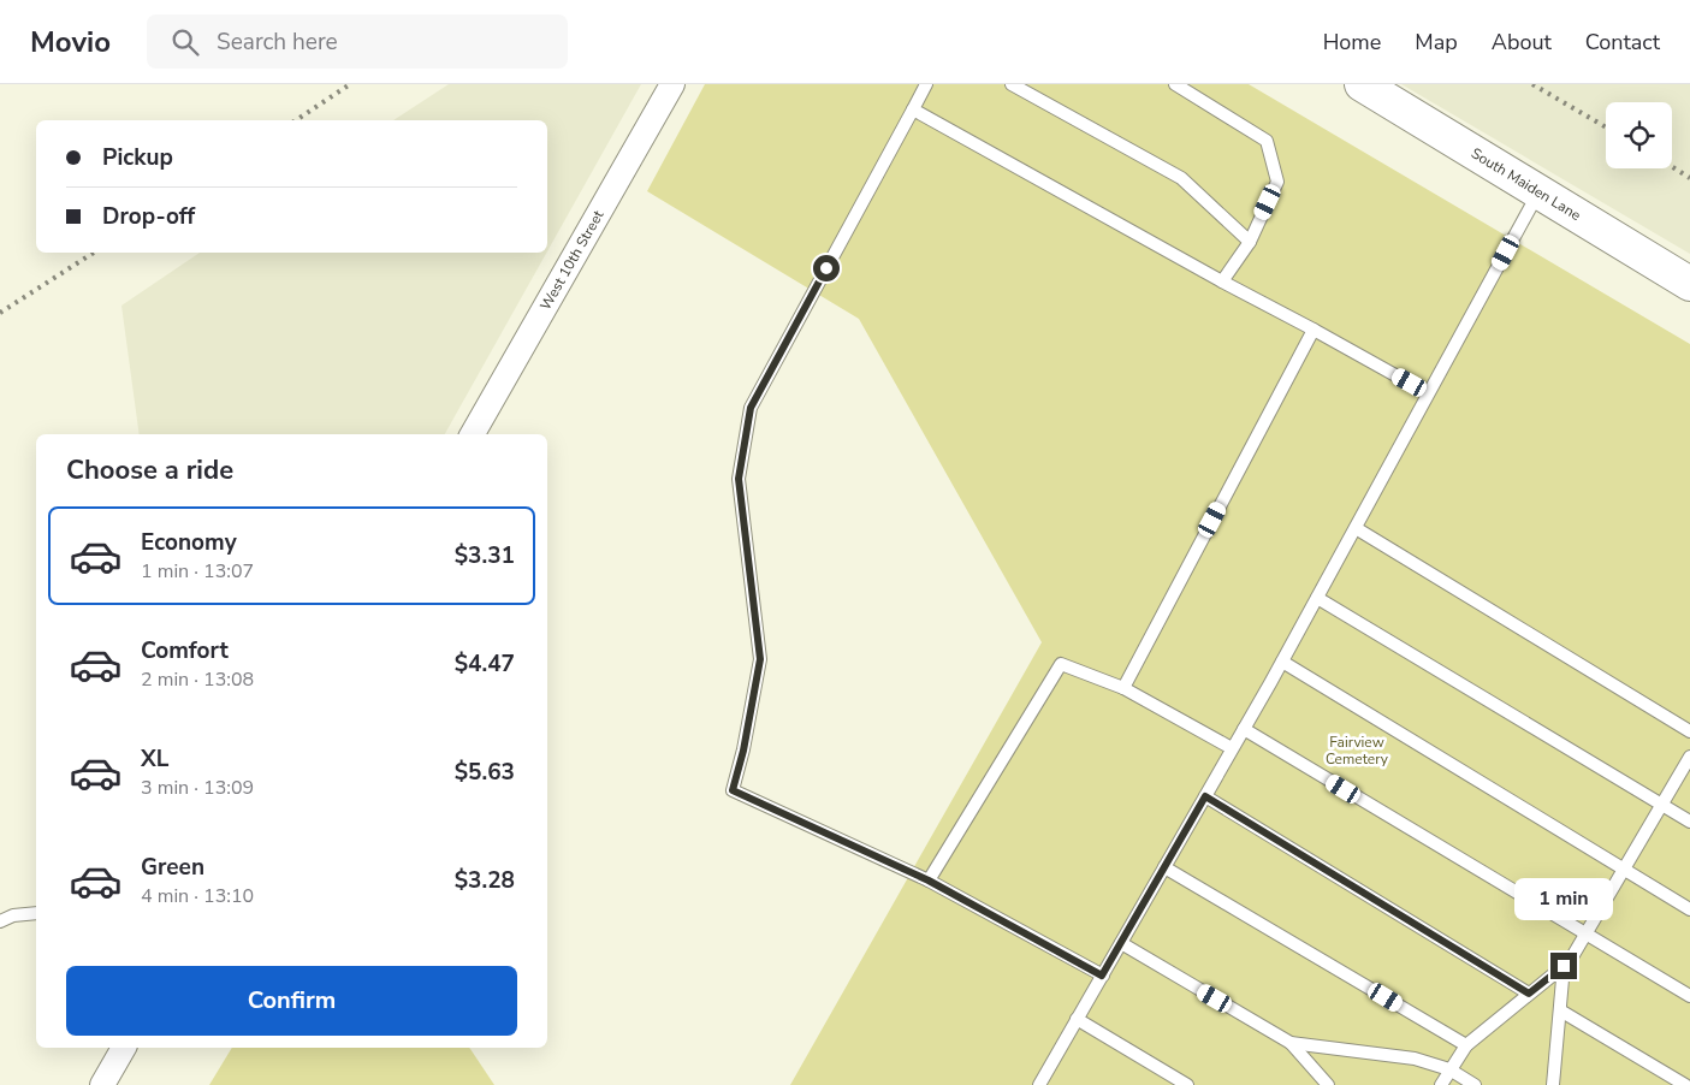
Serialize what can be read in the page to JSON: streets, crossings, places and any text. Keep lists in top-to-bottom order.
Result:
{
  "streets": {
    "main road": ["South Maiden Lane"],
    "street": ["West 10th Street"]
  },
  "parks": ["Fairview Cemetery"],
  "page": {
    "header": "Movio",
    "search": "Search here",
    "nav": [
      "Home",
      "Map",
      "About",
      "Contact"
    ],
    "banner": ["Pickup", "Drop-off"],
    "heading": "Choose a ride",
    "list": [
      {
        "name": "Economy",
        "note": "1 min · 13:07",
        "value": "$3.31"
      },
      {
        "name": "Comfort",
        "note": "2 min · 13:08",
        "value": "$4.47"
      },
      {
        "name": "XL",
        "note": "3 min · 13:09",
        "value": "$5.63"
      },
      {
        "name": "Green",
        "note": "4 min · 13:10",
        "value": "$3.28"
      }
    ],
    "bubble": "1 min",
    "buttons": "Confirm"
  }
}
